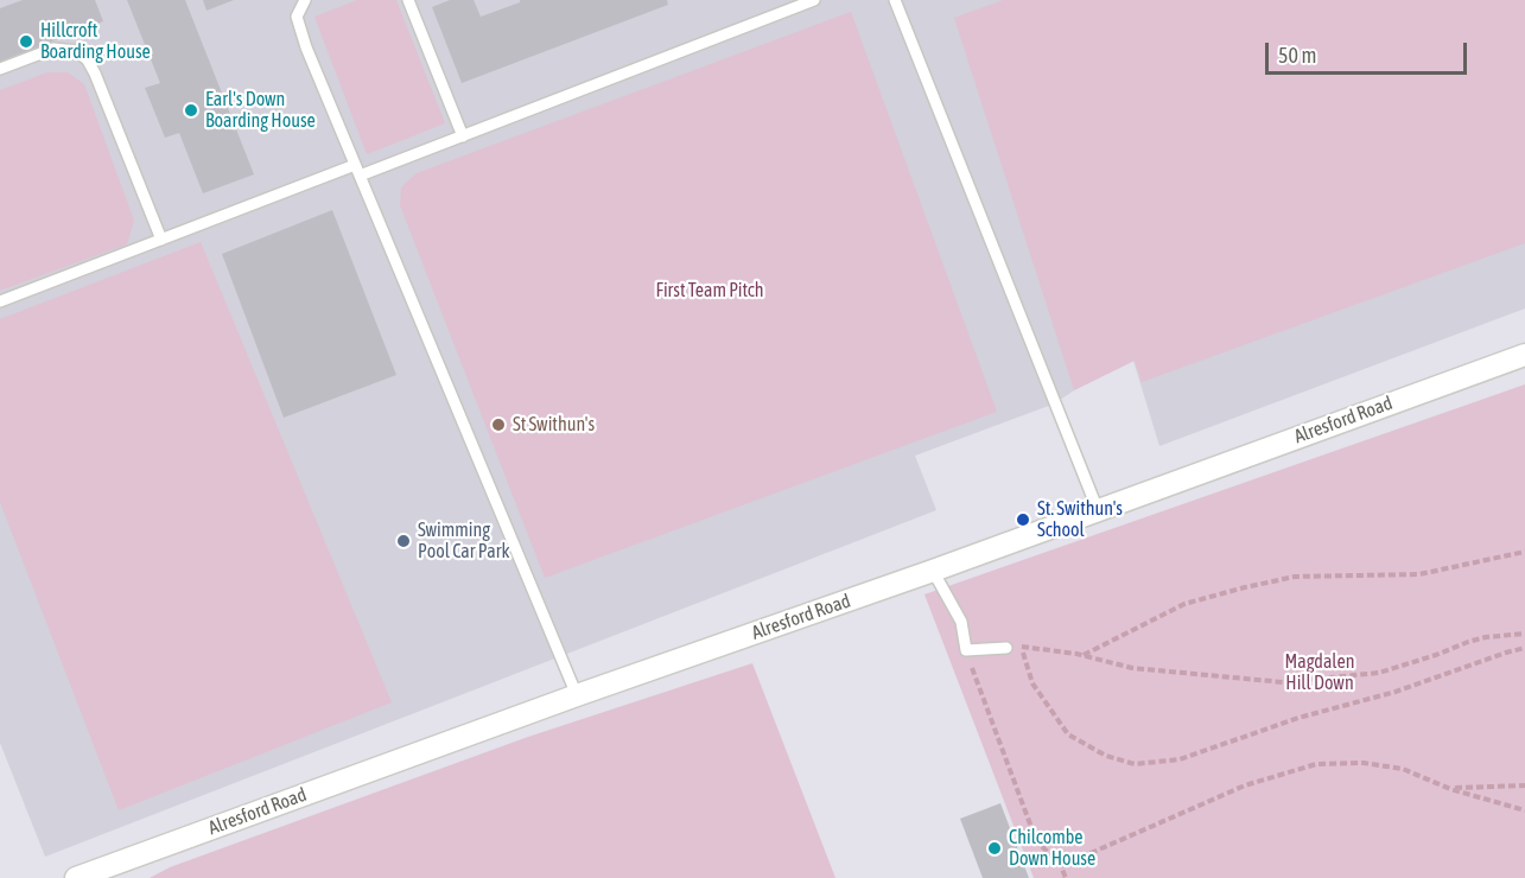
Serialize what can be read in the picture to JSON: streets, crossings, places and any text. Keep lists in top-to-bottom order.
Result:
{
  "streets": {
    "main road": ["Alresford Road"]
  },
  "parks": ["First Team Pitch", "Magdalen Hill Down"],
  "places": [
    "Hillcroft Boarding House",
    "Earl's Down Boarding House",
    "St Swithun's",
    "St. Swithun's School",
    "Swimming Pool Car Park",
    "Chilcombe Down House"
  ],
  "scale_bar": "50 m"
}
